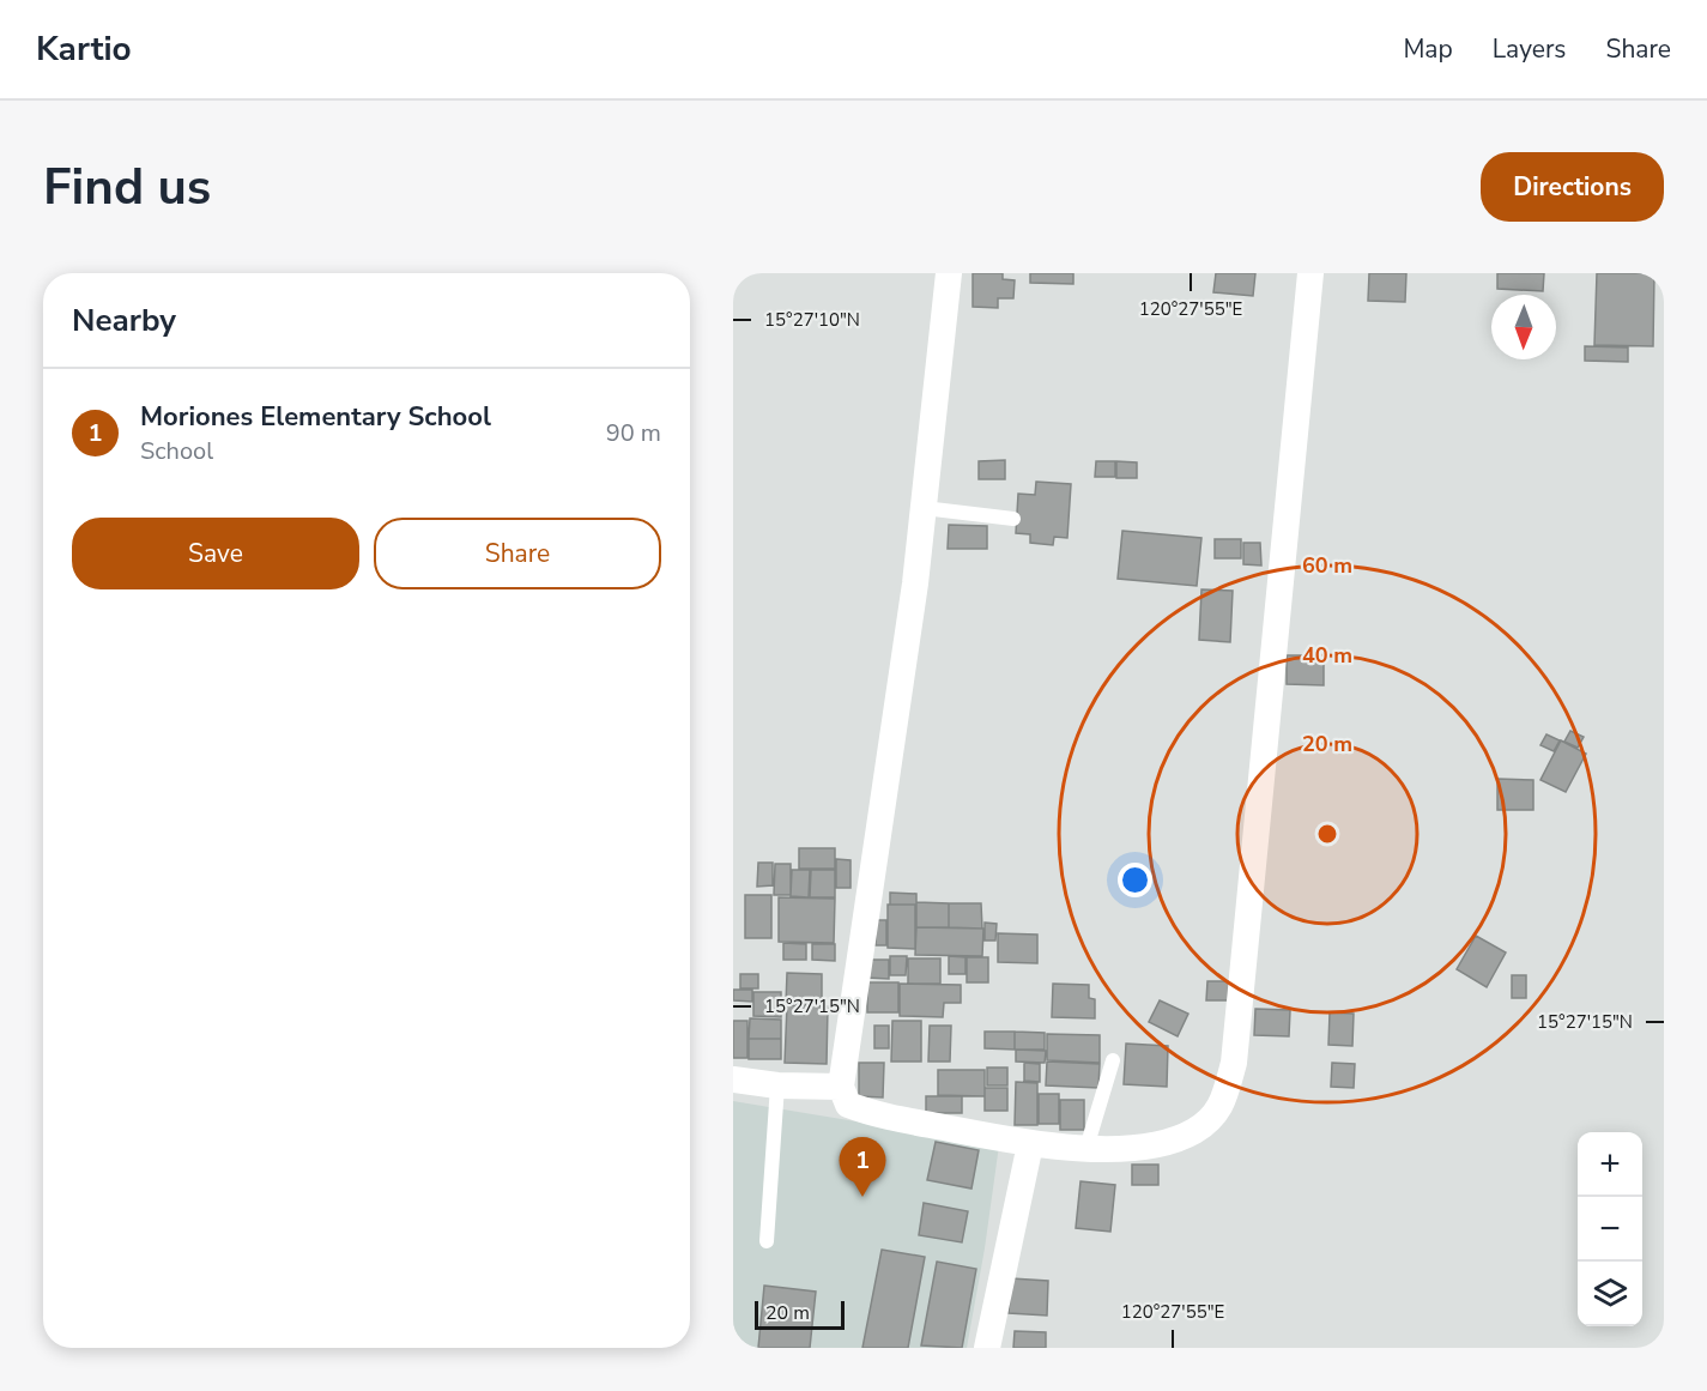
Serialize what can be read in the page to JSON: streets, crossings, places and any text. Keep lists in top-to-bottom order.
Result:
{
  "scale_bar": "20 m",
  "north": "bottom",
  "page": {
    "header": "Kartio",
    "nav": ["Map", "Layers", "Share"],
    "buttons": [
      "Directions",
      ["Save", "Share"]
    ],
    "title": "Find us",
    "heading": "Nearby",
    "list": [
      {
        "mark": "1",
        "name": "Moriones Elementary School",
        "note": "School",
        "value": "90 m"
      }
    ],
    "map_buttons": ["+", "−"],
    "pins": "1",
    "scale": "20 m"
  },
  "coordinates": ["120°27'55\"E", "15°27'10\"N", "15°27'15\"N"],
  "rings": ["60 m", "40 m", "20 m"]
}
